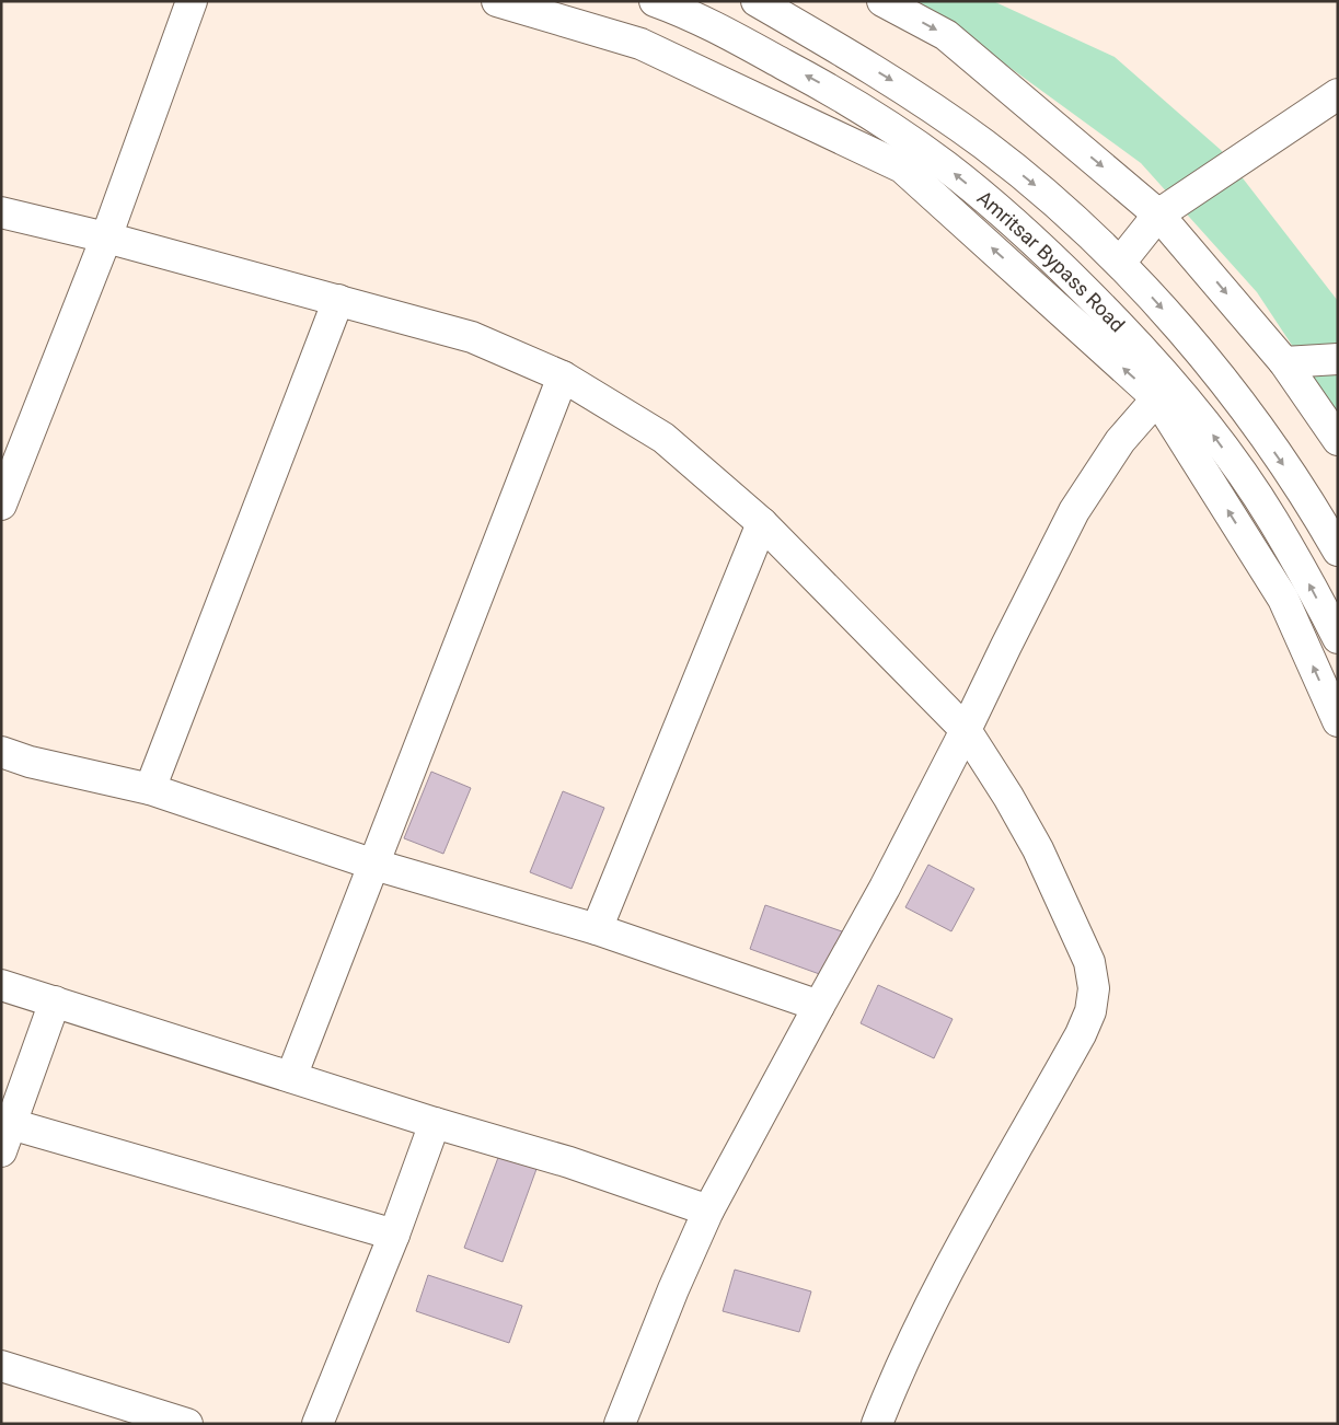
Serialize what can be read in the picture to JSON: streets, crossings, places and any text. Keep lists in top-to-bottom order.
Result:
{
  "streets": {
    "main road": ["Amritsar Bypass Road"]
  }
}
